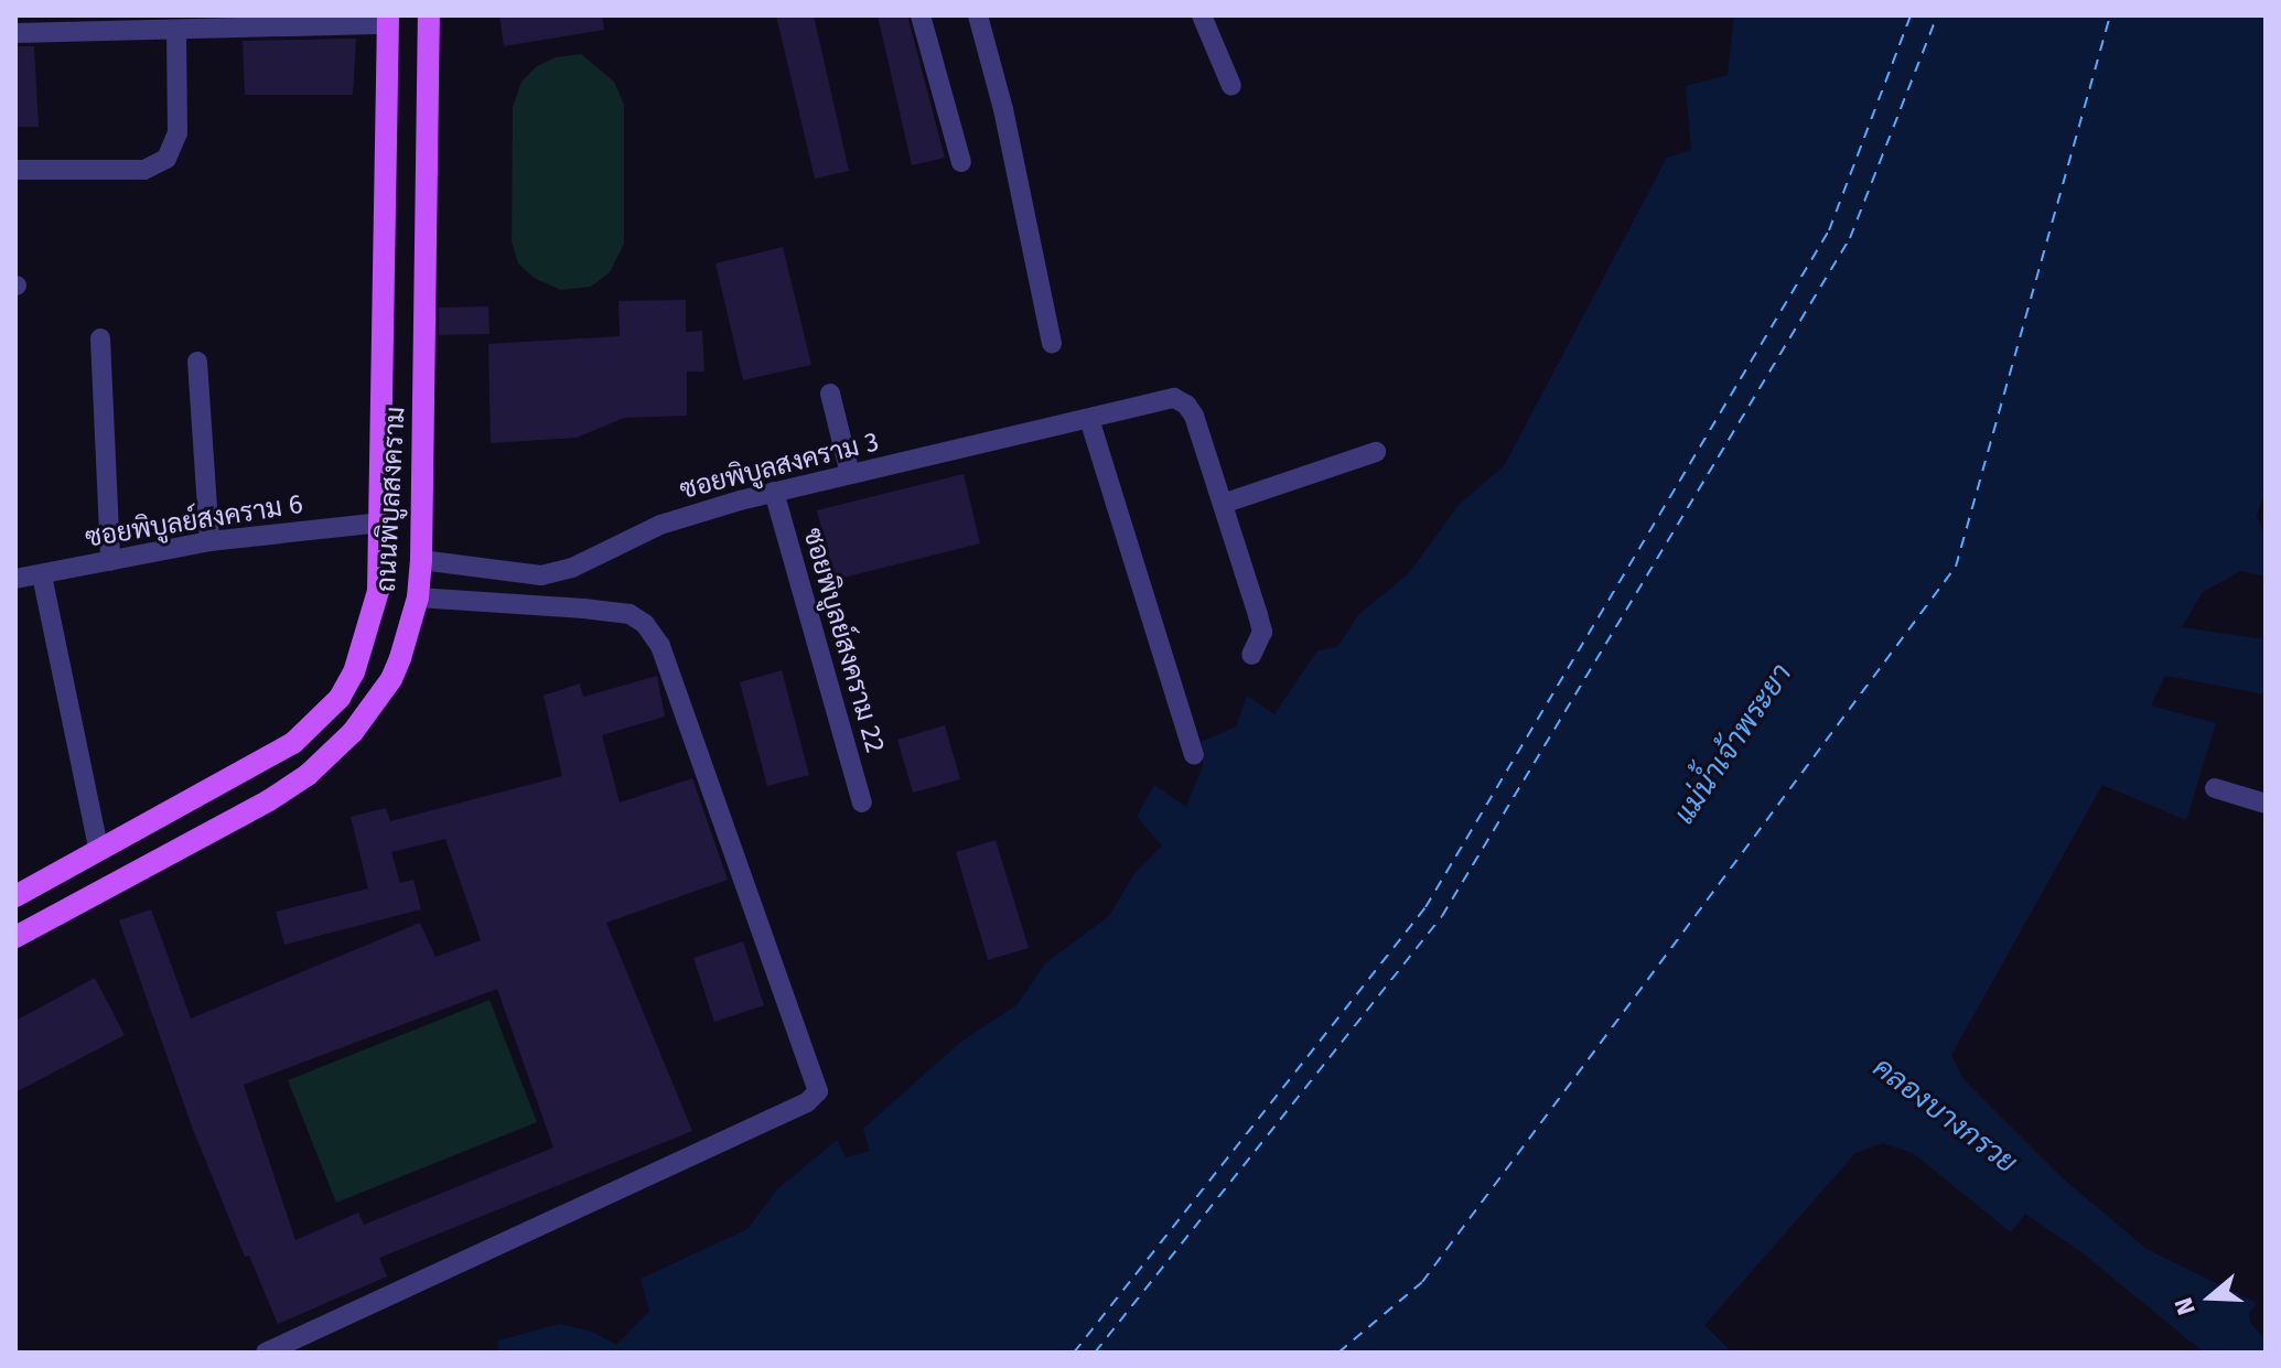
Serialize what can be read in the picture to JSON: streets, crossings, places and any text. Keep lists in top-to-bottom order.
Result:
{
  "streets": {
    "main road": ["ถนนพิบูลสงคราม"],
    "street": ["ซอยพิบูลสงคราม 3", "ซอยพิบูลย์สงคราม 6", "ซอยพิบูลย์สงคราม 22"]
  },
  "crossings": [
    ["ซอยพิบูลสงคราม 3", "ถนนพิบูลสงคราม"],
    ["ซอยพิบูลสงคราม 3", "ซอยพิบูลย์สงคราม 22"],
    ["ถนนพิบูลสงคราม", "ซอยพิบูลย์สงคราม 6"]
  ],
  "water": ["แม่น้ำเจ้าพระยา", "คลองบางกรวย"],
  "north": "left"
}
